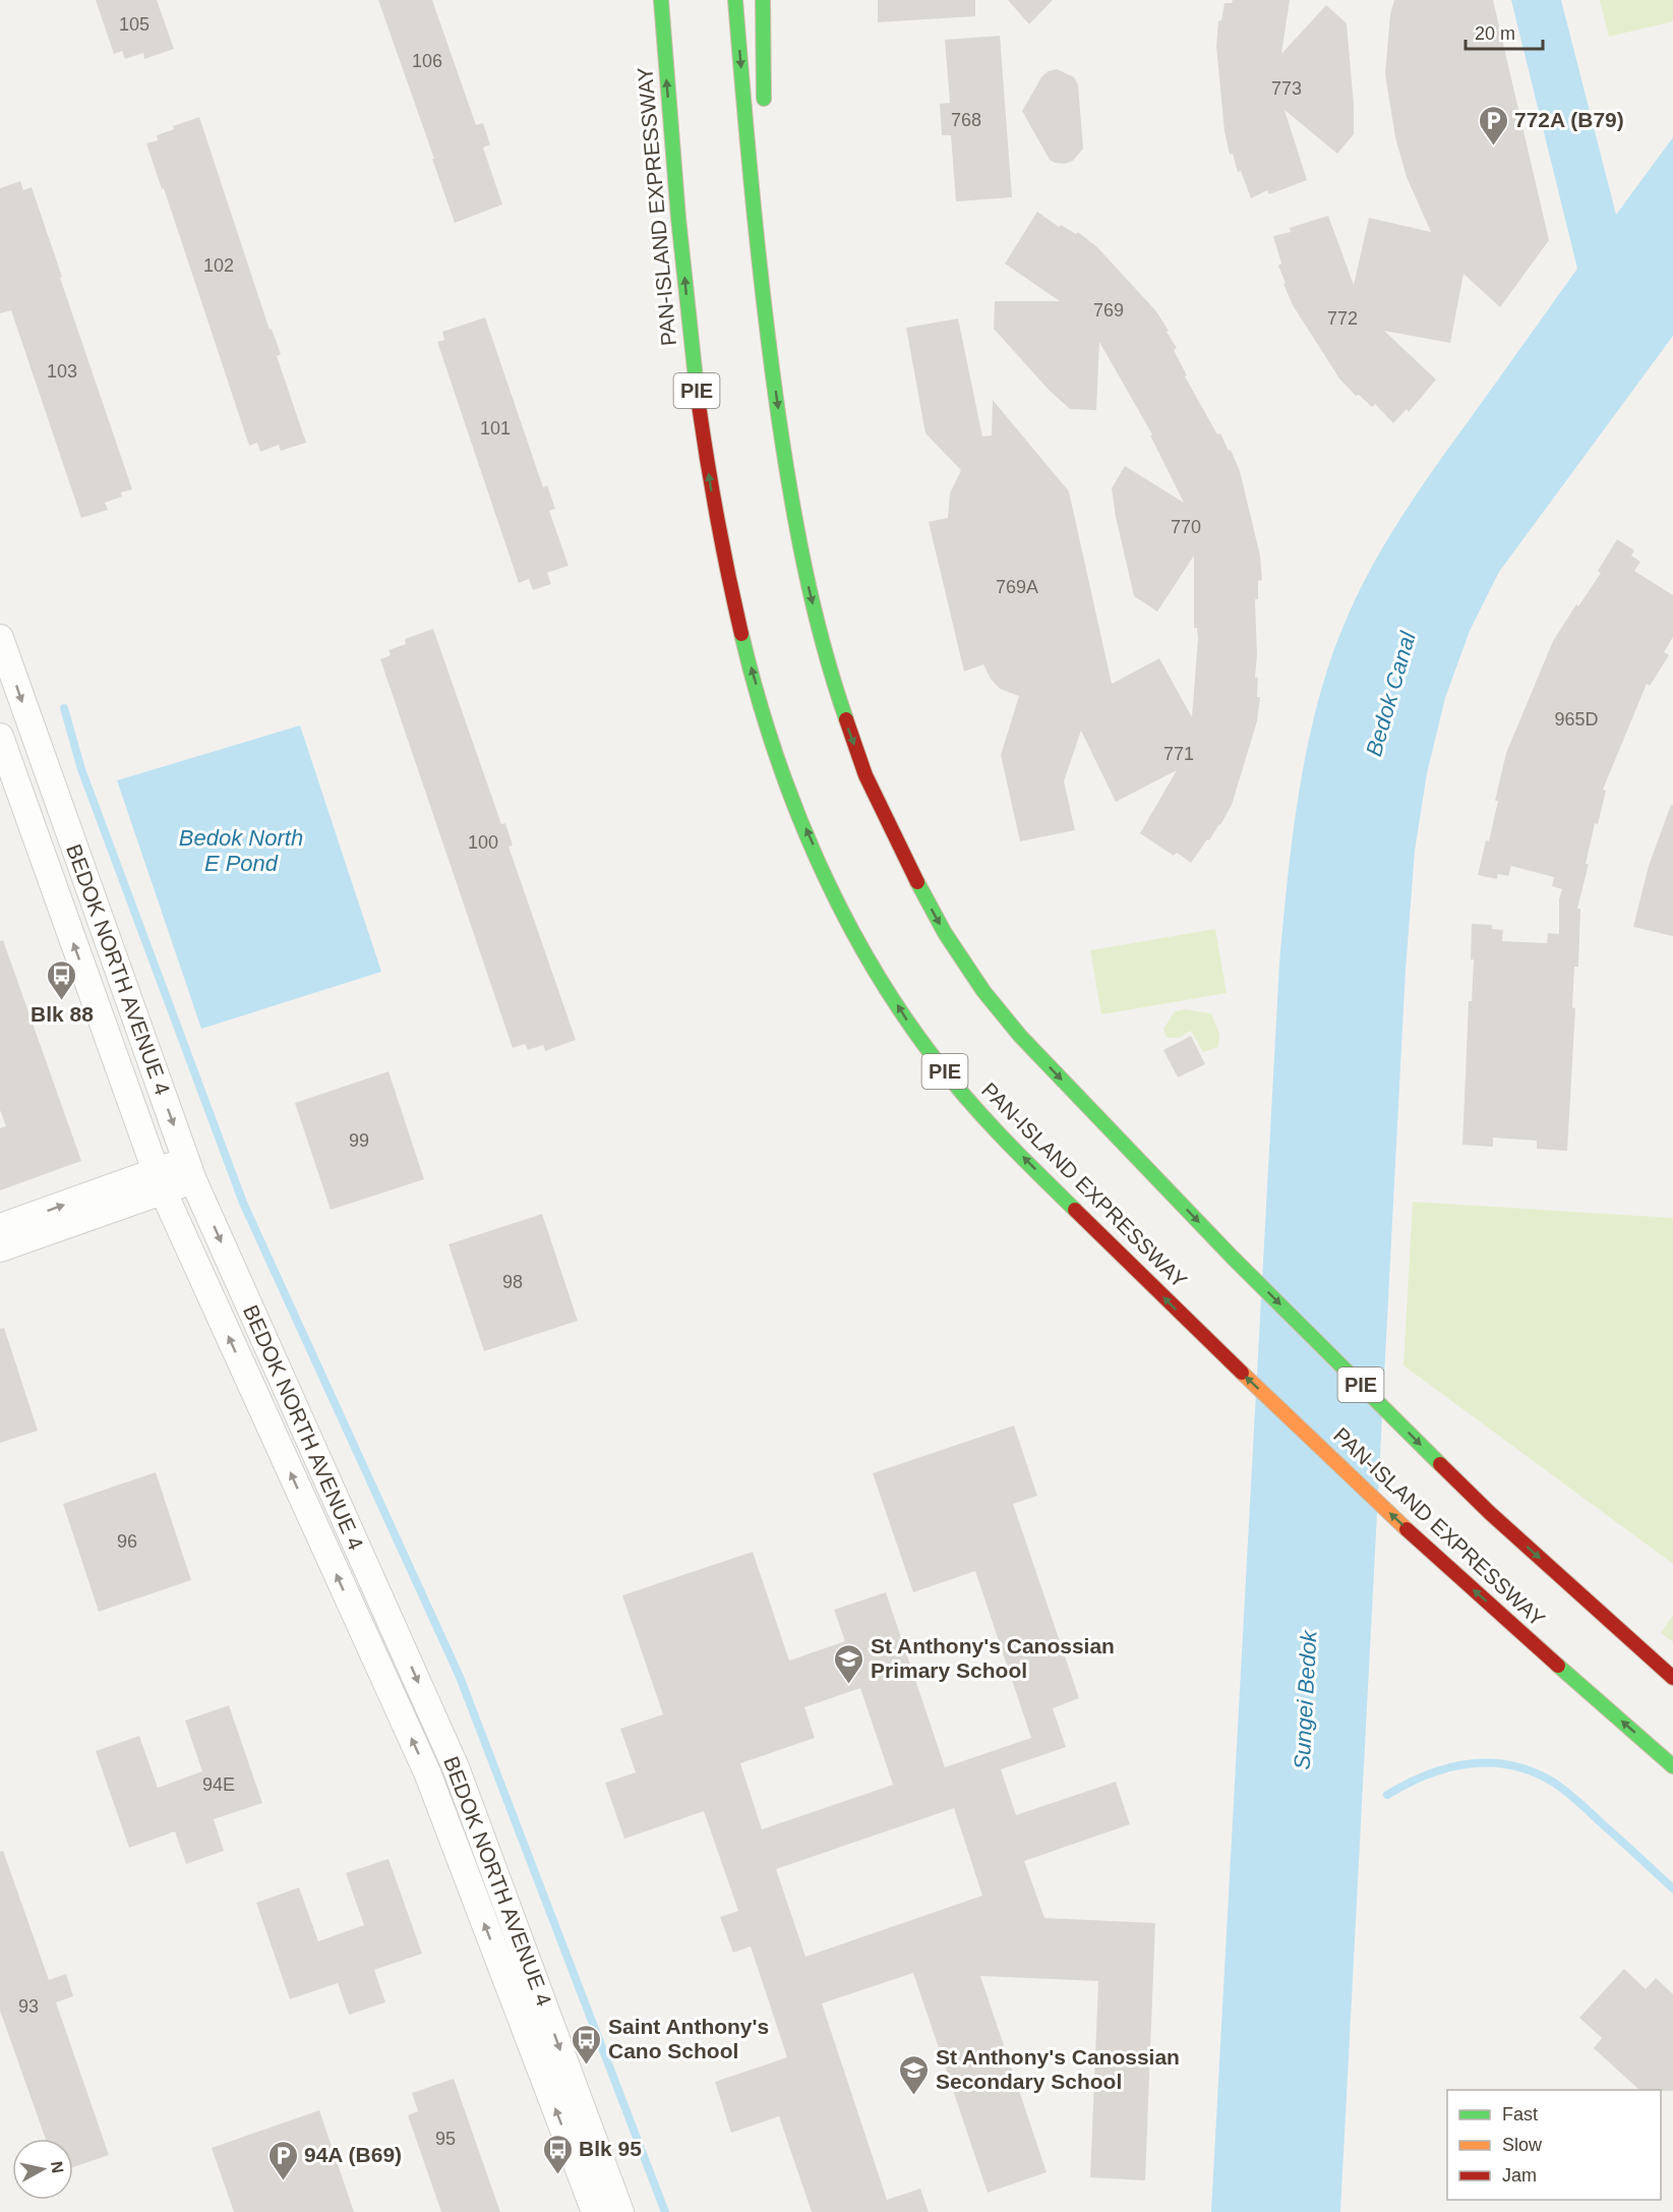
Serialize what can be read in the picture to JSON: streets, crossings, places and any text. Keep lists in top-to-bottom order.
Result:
{
  "streets": {
    "highway": ["PAN-ISLAND EXPRESSWAY", "PIE"],
    "street": ["BEDOK NORTH AVENUE 4"]
  },
  "water": ["Bedok Canal", "Bedok North E Pond", "Sungei Bedok"],
  "places": {
    "parking": ["772A (B79)", "94A (B69)"],
    "bus stop": ["Blk 88", "Saint Anthony's Cano School", "Blk 95"],
    "school or university": ["St Anthony's Canossian Primary School", "St Anthony's Canossian Secondary School"]
  },
  "house_numbers": [
    "105",
    "106",
    "773",
    "768",
    "102",
    "769",
    "772",
    "103",
    "101",
    "770",
    "769A",
    "965D",
    "771",
    "100",
    "99",
    "98",
    "96",
    "94E",
    "93",
    "95"
  ],
  "legend": ["Fast", "Slow", "Jam"],
  "scale_bar": "20 m",
  "north": "right"
}
